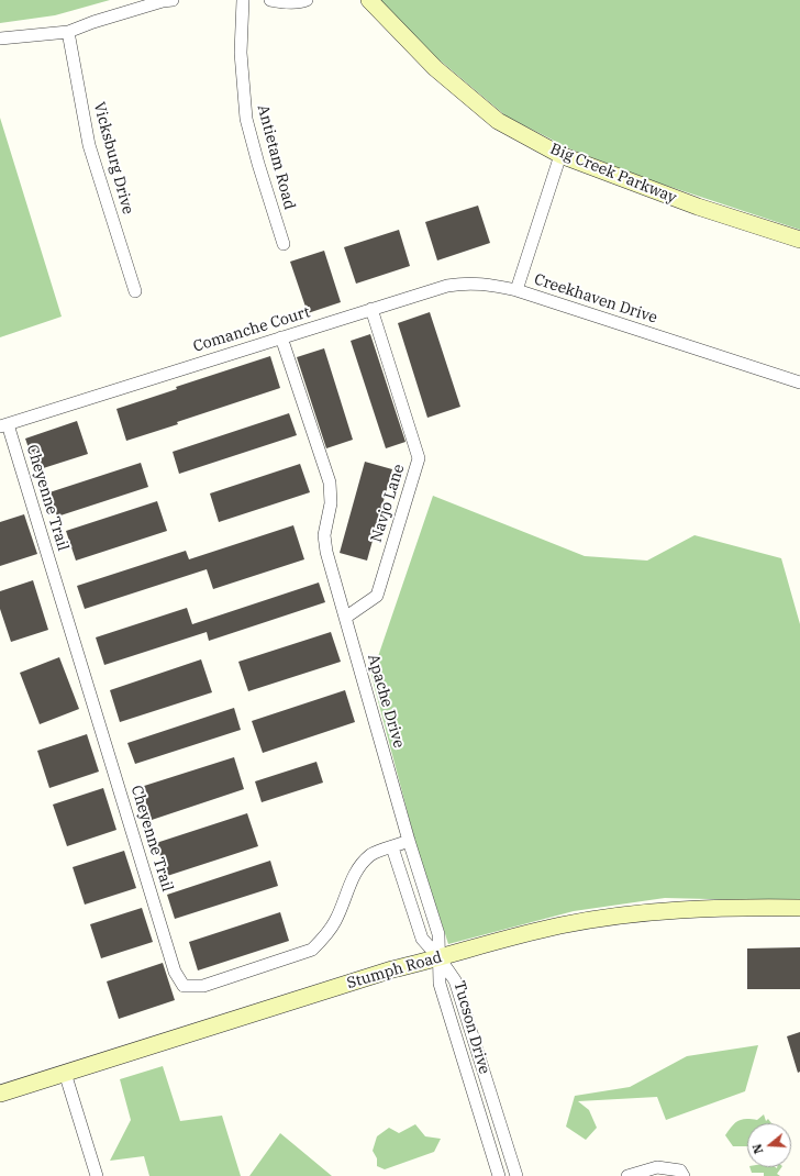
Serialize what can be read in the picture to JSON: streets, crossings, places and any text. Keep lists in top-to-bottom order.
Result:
{
  "streets": {
    "main road": ["Big Creek Parkway", "Stumph Road"],
    "street": [
      "Antietam Road",
      "Vicksburg Drive",
      "Creekhaven Drive",
      "Comanche Court",
      "Cheyenne Trail",
      "Navjo Lane",
      "Apache Drive",
      "Tucson Drive"
    ]
  },
  "crossings": [
    ["Big Creek Parkway", "Creekhaven Drive"],
    ["Creekhaven Drive", "Comanche Court"],
    ["Comanche Court", "Cheyenne Trail"],
    ["Comanche Court", "Navjo Lane"],
    ["Comanche Court", "Apache Drive"],
    ["Cheyenne Trail", "Apache Drive"],
    ["Navjo Lane", "Apache Drive"],
    ["Apache Drive", "Stumph Road"],
    ["Apache Drive", "Tucson Drive"],
    ["Stumph Road", "Tucson Drive"]
  ],
  "north": "left"
}
